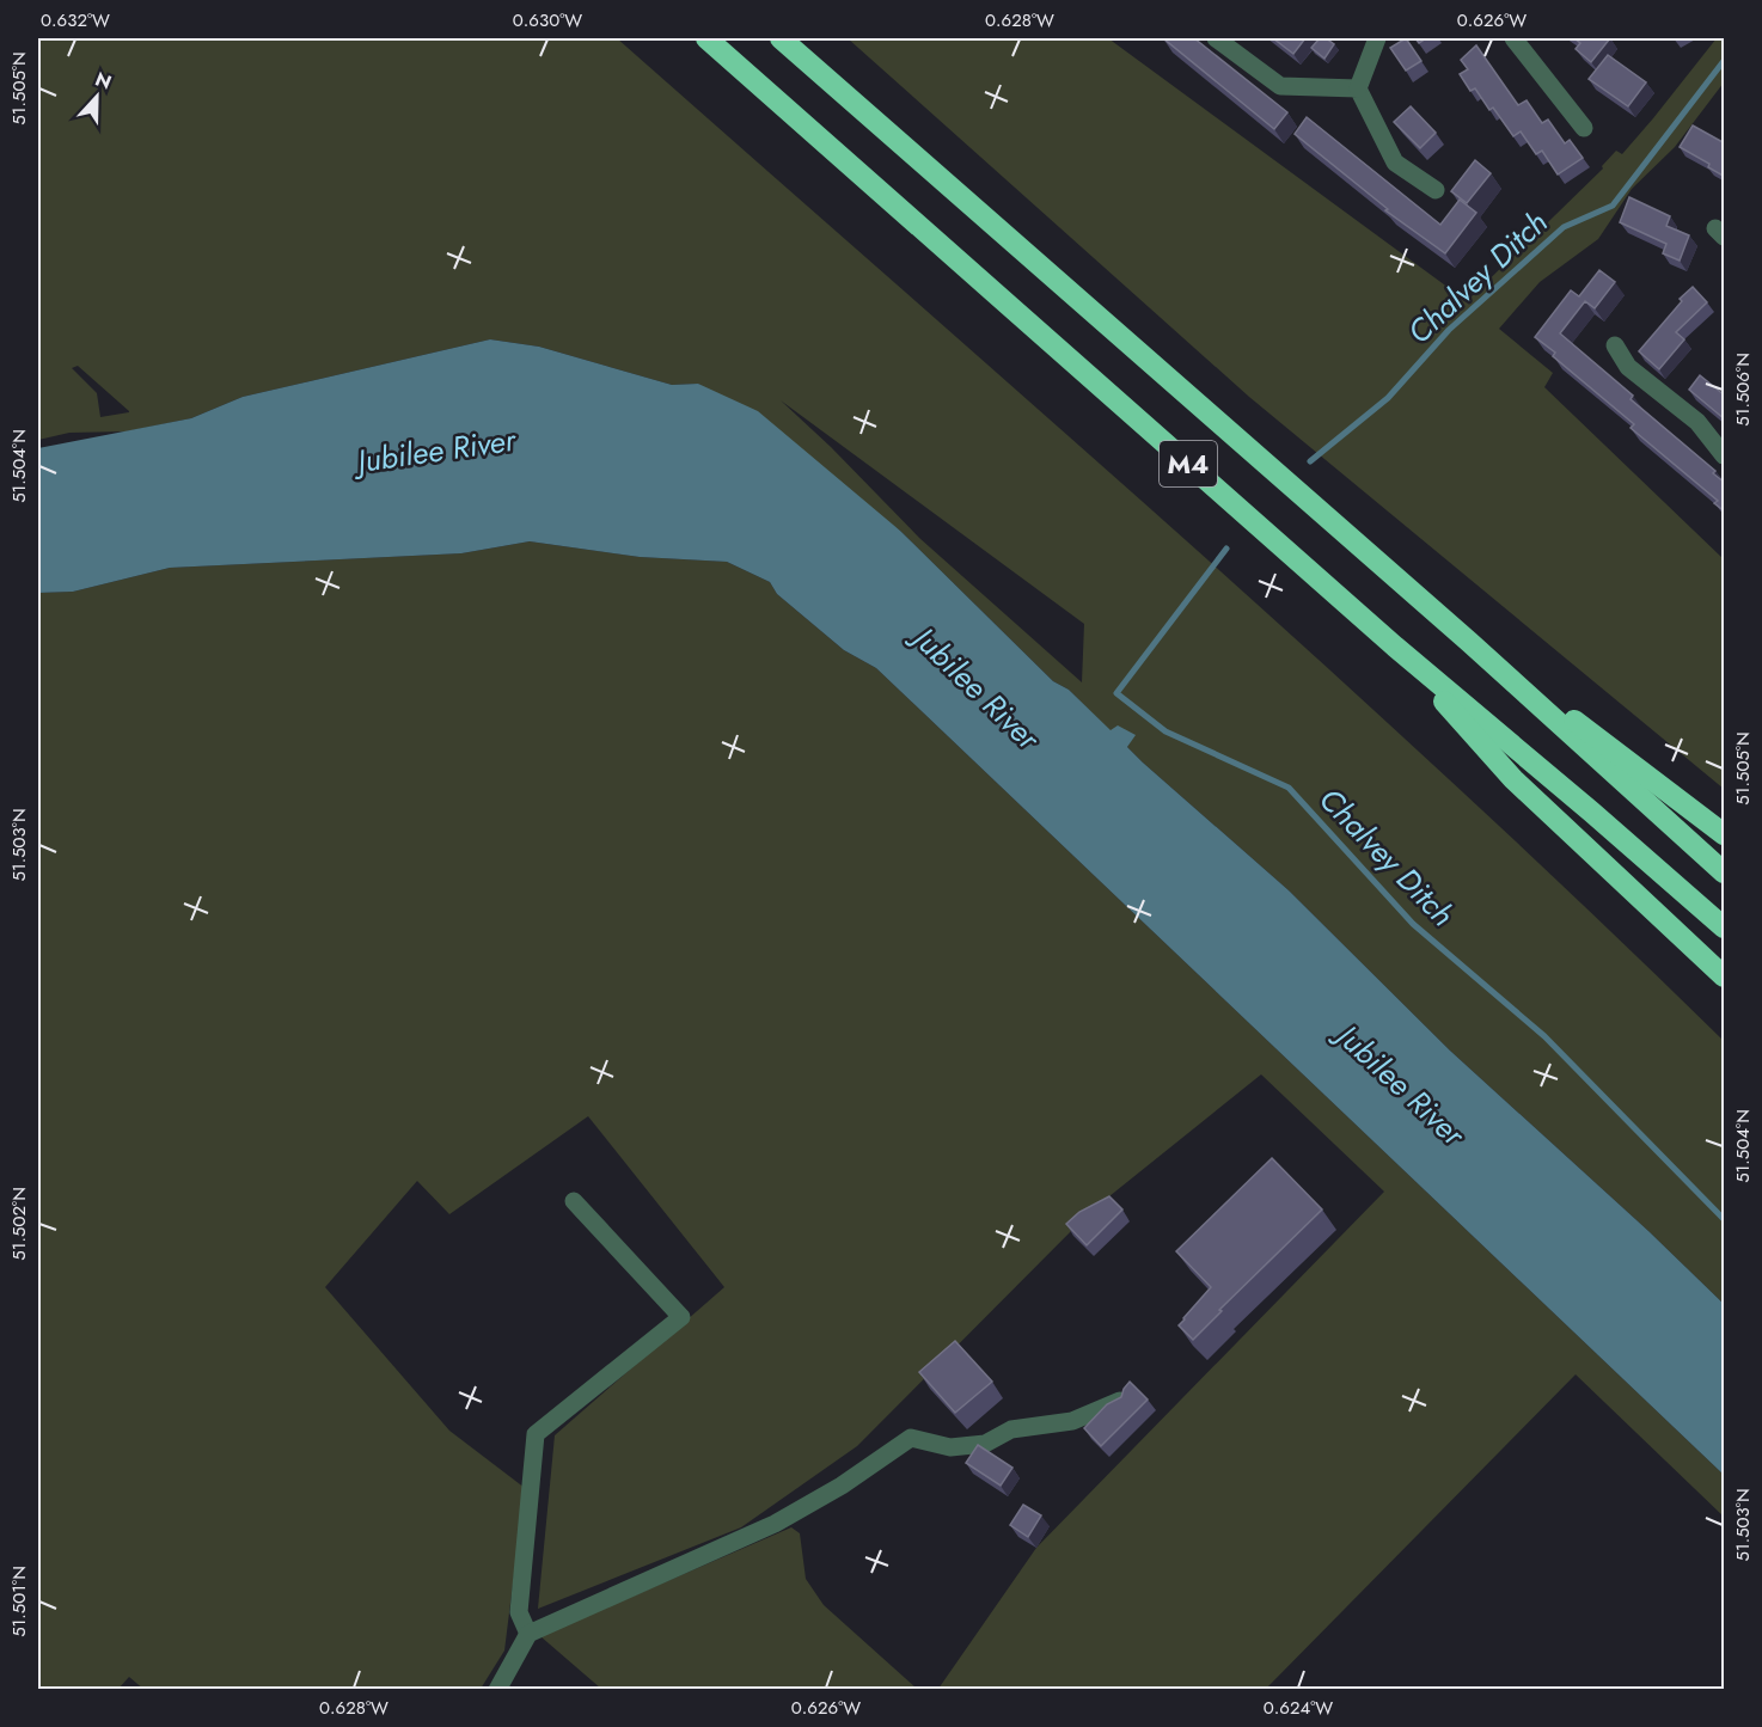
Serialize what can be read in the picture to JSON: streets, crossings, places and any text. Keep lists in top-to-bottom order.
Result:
{
  "streets": {
    "highway": ["M4"]
  },
  "water": ["Chalvey Ditch", "Jubilee River"],
  "north": "top",
  "coordinates": [
    "0.632°W",
    "0.630°W",
    "0.628°W",
    "0.626°W",
    "51.505°N",
    "51.506°N",
    "51.504°N",
    "51.503°N",
    "51.502°N",
    "51.501°N",
    "0.624°W"
  ]
}
